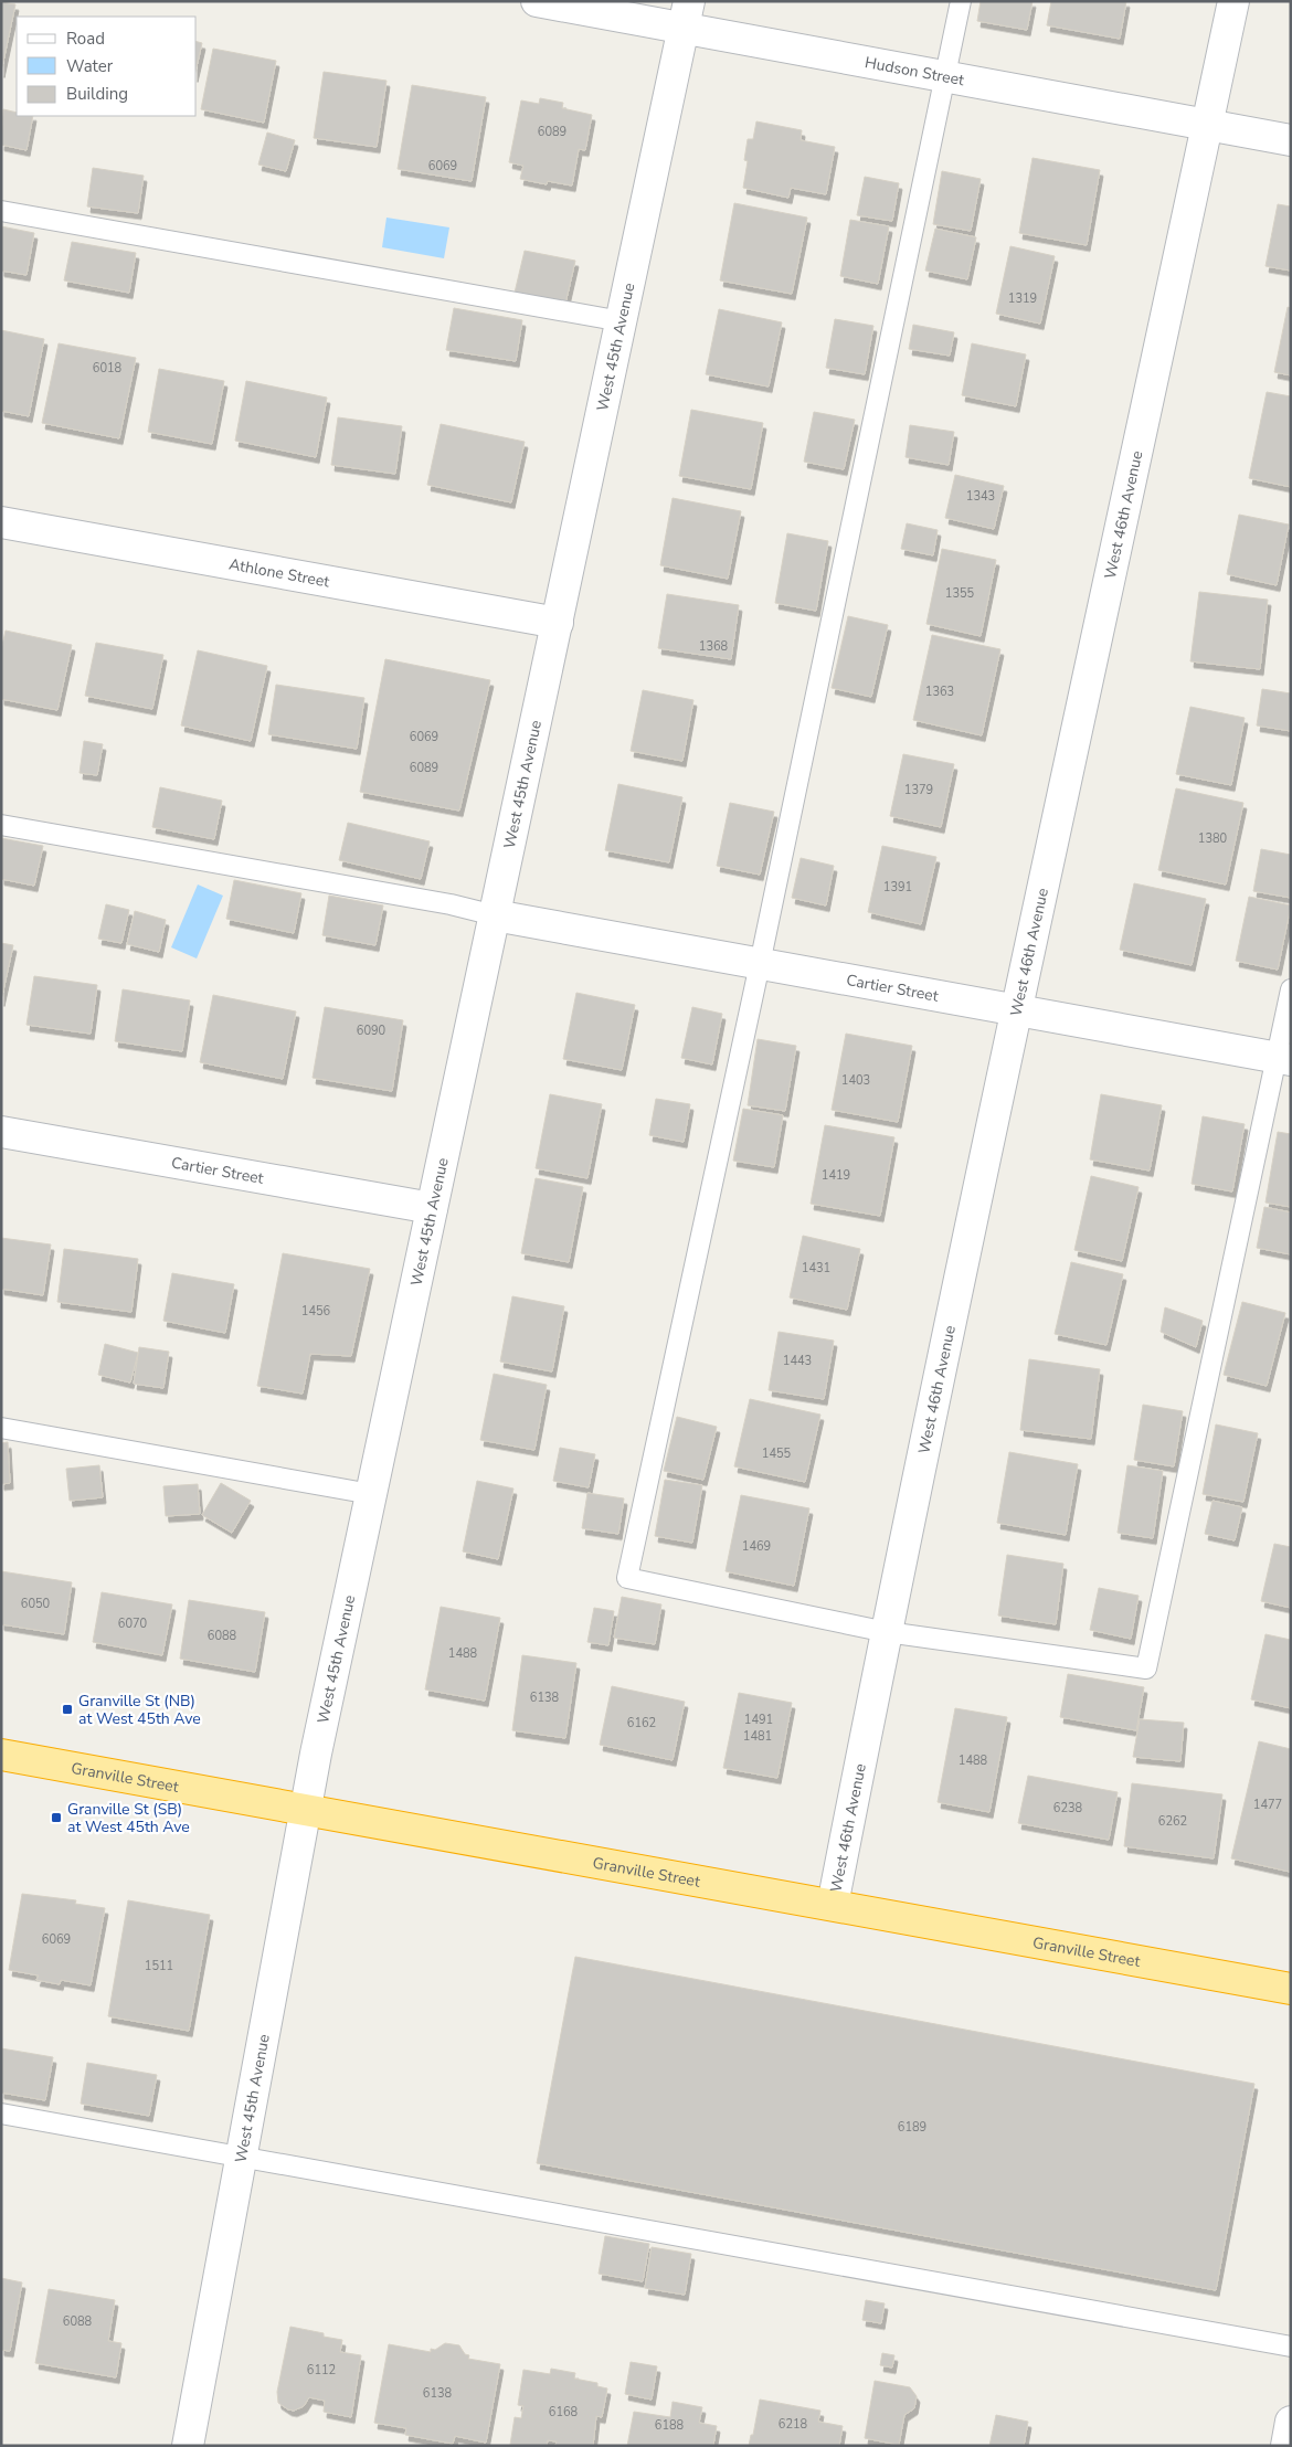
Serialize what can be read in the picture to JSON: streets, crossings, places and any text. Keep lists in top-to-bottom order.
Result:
{
  "streets": {
    "highway": ["Granville Street"],
    "street": [
      "Hudson Street",
      "West 45th Avenue",
      "West 46th Avenue",
      "Athlone Street",
      "Cartier Street"
    ]
  },
  "crossings": [
    ["Hudson Street", "West 45th Avenue"],
    ["Hudson Street", "West 46th Avenue"],
    ["West 45th Avenue", "Athlone Street"],
    ["West 45th Avenue", "Cartier Street"],
    ["West 45th Avenue", "Granville Street"],
    ["West 46th Avenue", "Cartier Street"],
    ["West 46th Avenue", "Granville Street"]
  ],
  "places": {
    "transit": ["Granville St (NB) at West 45th Ave", "Granville St (SB) at West 45th Ave"]
  },
  "house_numbers": [
    "6089",
    "6069",
    "1319",
    "6018",
    "1343",
    "1355",
    "1368",
    "1363",
    "6069",
    "6089",
    "1379",
    "1380",
    "1391",
    "6090",
    "1403",
    "1419",
    "1431",
    "1456",
    "1443",
    "1455",
    "1469",
    "6050",
    "6070",
    "6088",
    "1488",
    "6138",
    "1491",
    "6162",
    "1481",
    "1488",
    "1477",
    "6238",
    "6262",
    "6069",
    "1511",
    "6189",
    "6088",
    "6112",
    "6138",
    "6168",
    "6218",
    "6188"
  ],
  "legend": ["Road", "Water", "Building"]
}
